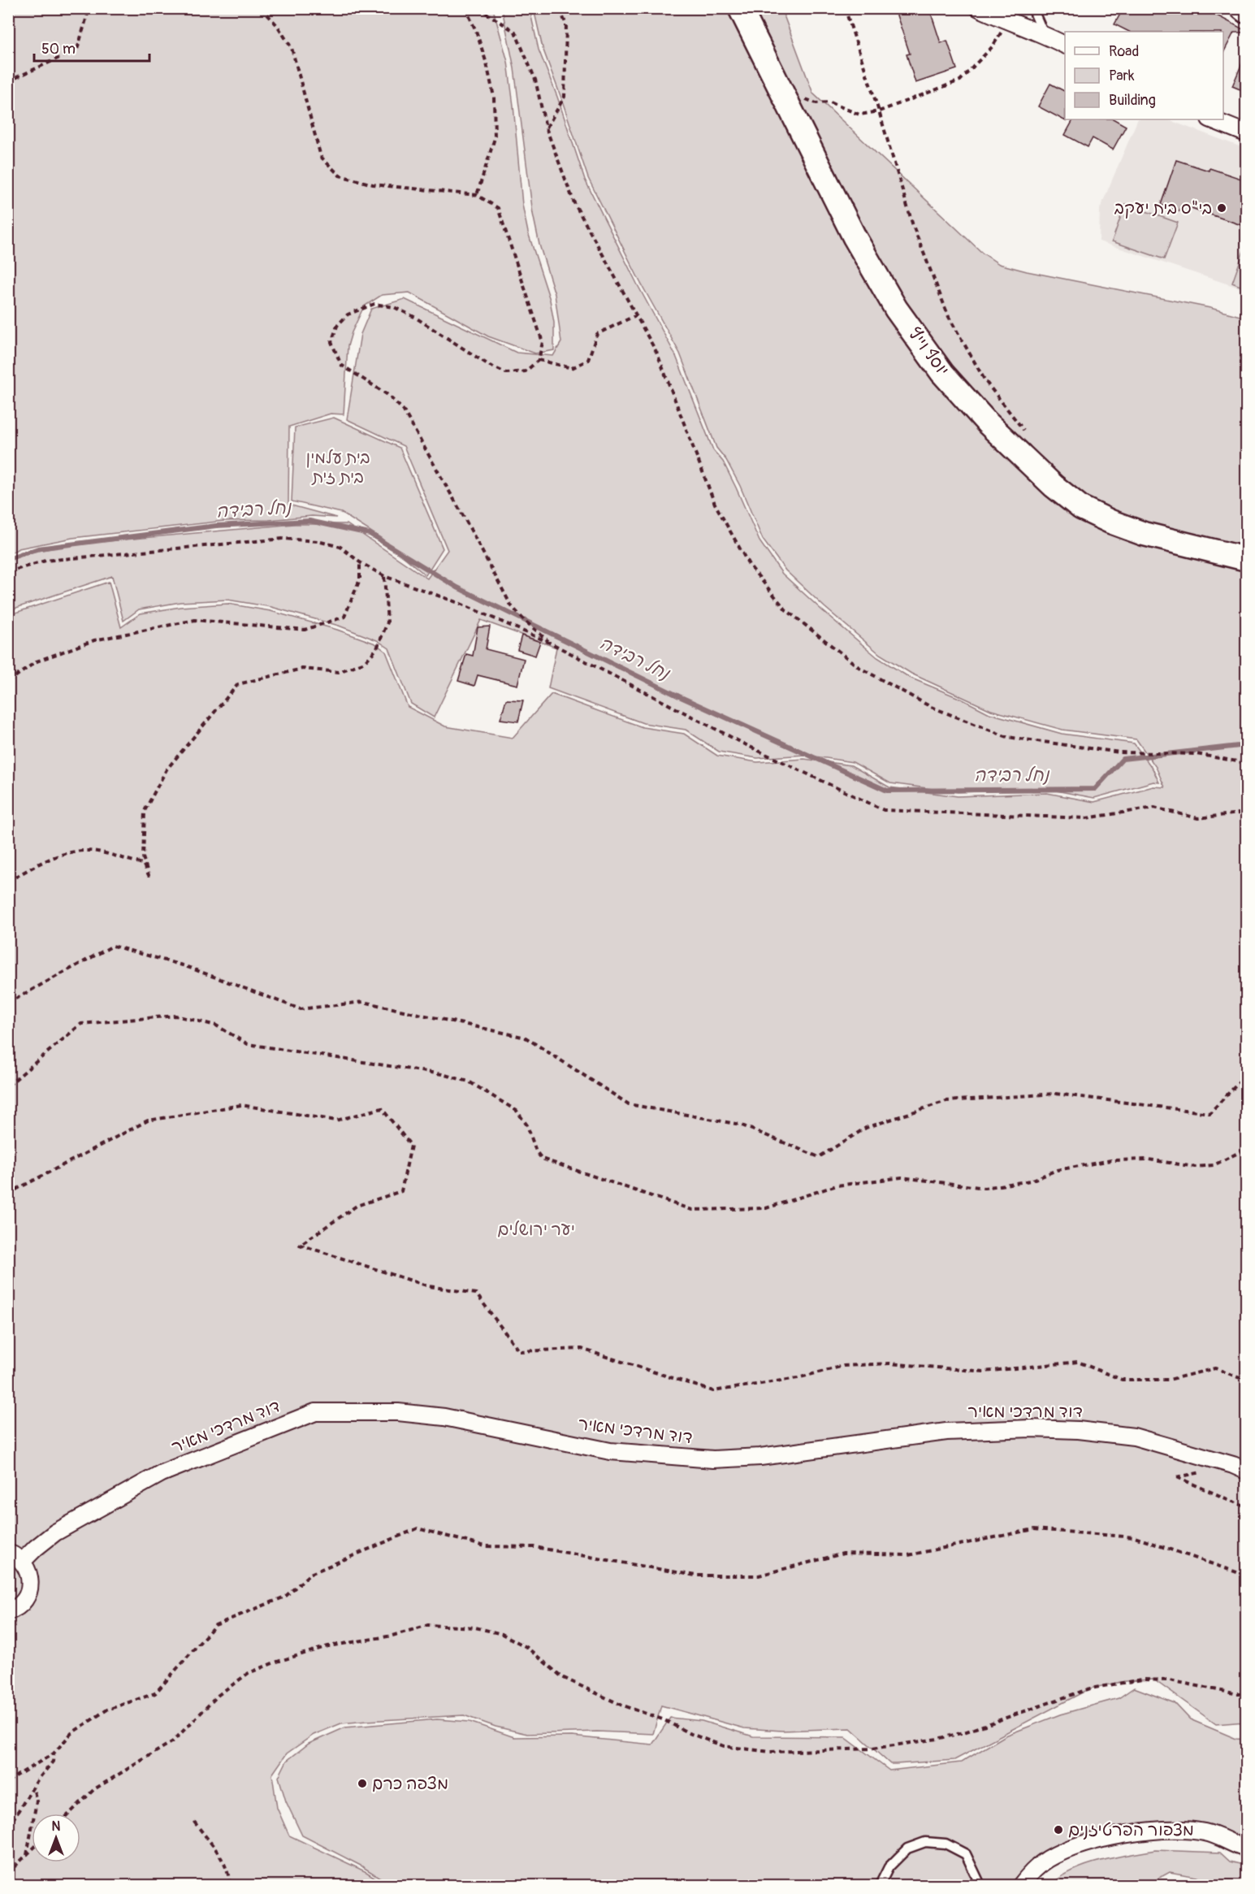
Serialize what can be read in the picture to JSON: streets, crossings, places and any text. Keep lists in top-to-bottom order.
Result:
{
  "streets": {
    "main road": ["יוסף וייץ"],
    "street": ["דוד מרדכי מאיר"]
  },
  "water": ["נחל רבידה"],
  "parks": ["בית עלמין בית זית", "יער ירושלים"],
  "places": ["בי\"ס בית יעקב", "מצפה כרם", "מצפור הפרטיזנים"],
  "legend": ["Road", "Park", "Building"],
  "scale_bar": "50 m",
  "north": "top"
}
